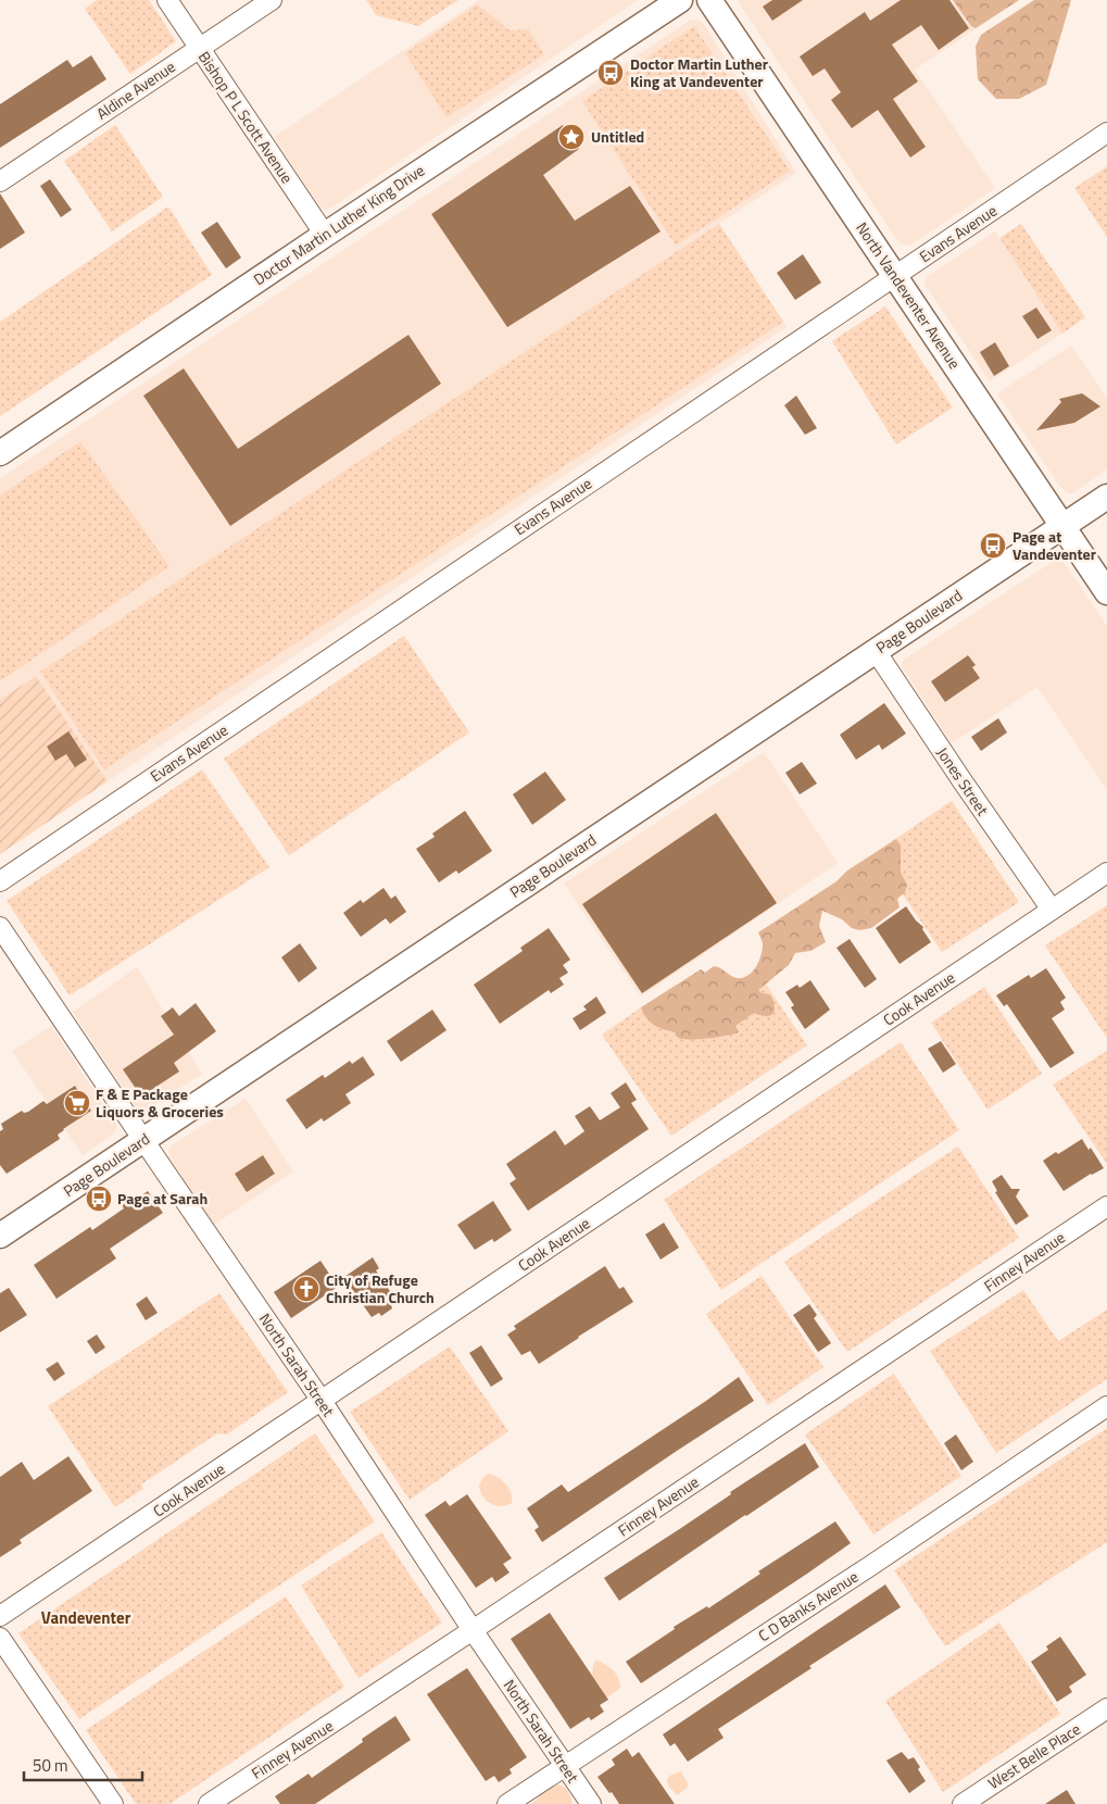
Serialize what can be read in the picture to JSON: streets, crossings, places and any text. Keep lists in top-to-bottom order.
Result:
{
  "streets": {
    "main road": ["Doctor Martin Luther King Drive", "North Vandeventer Avenue", "Page Boulevard"],
    "street": [
      "Aldine Avenue",
      "Bishop P L Scott Avenue",
      "Evans Avenue",
      "Jones Street",
      "Cook Avenue",
      "Finney Avenue",
      "North Sarah Street",
      "C D Banks Avenue",
      "West Belle Place"
    ]
  },
  "crossings": [
    ["Aldine Avenue", "Bishop P L Scott Avenue"],
    ["Bishop P L Scott Avenue", "Doctor Martin Luther King Drive"],
    ["Evans Avenue", "North Vandeventer Avenue"],
    ["North Vandeventer Avenue", "Page Boulevard"],
    ["Page Boulevard", "Jones Street"],
    ["Page Boulevard", "North Sarah Street"],
    ["Jones Street", "Cook Avenue"],
    ["Cook Avenue", "North Sarah Street"],
    ["Finney Avenue", "North Sarah Street"],
    ["North Sarah Street", "C D Banks Avenue"]
  ],
  "districts": ["Vandeventer"],
  "places": {
    "bus stop": ["Doctor Martin Luther King at Vandeventer", "Page at Vandeventer", "Page at Sarah"],
    "place": ["Untitled"],
    "supermarket": ["F & E Package Liquors & Groceries"],
    "church": ["City of Refuge Christian Church"]
  },
  "scale_bar": "50 m"
}
